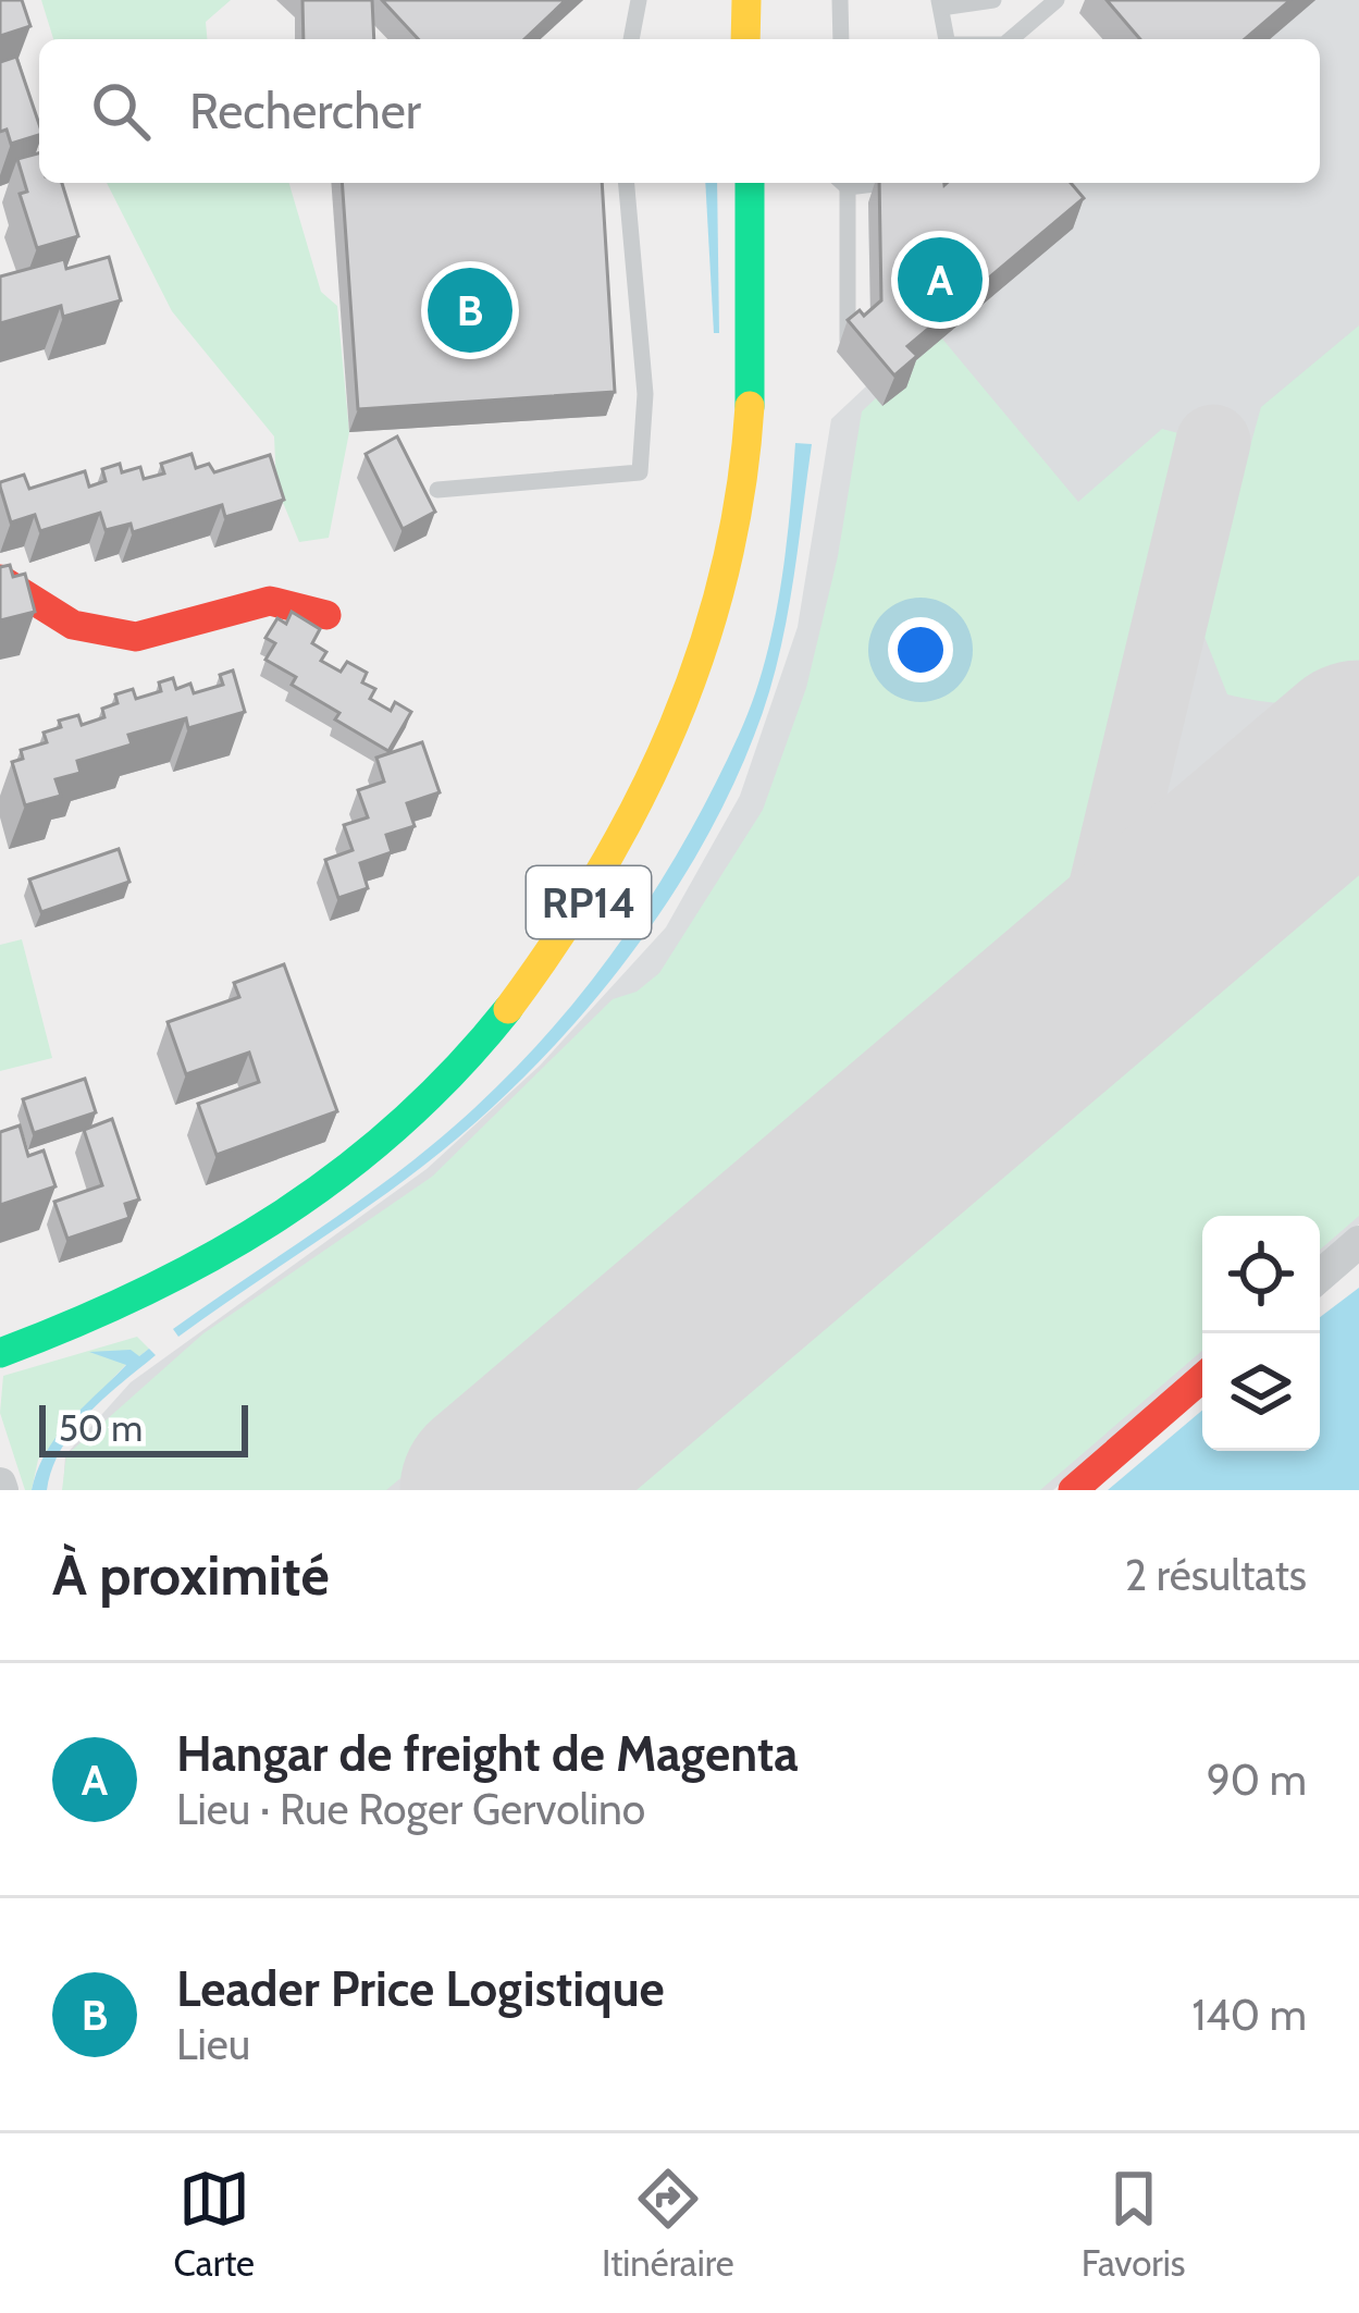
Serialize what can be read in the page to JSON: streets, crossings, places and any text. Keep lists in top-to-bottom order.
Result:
{
  "streets": {
    "main road": ["RP14"]
  },
  "scale_bar": "50 m",
  "page": {
    "search": "Rechercher",
    "pins": ["A", "B"],
    "scale": "50 m",
    "heading": ["À proximité", "2 résultats"],
    "list": [
      {
        "mark": "A",
        "name": "Hangar de freight de Magenta",
        "note": "Lieu · Rue Roger Gervolino",
        "value": "90 m"
      },
      {
        "mark": "B",
        "name": "Leader Price Logistique",
        "note": "Lieu",
        "value": "140 m"
      }
    ],
    "nav": ["Carte", "Itinéraire", "Favoris"]
  }
}
